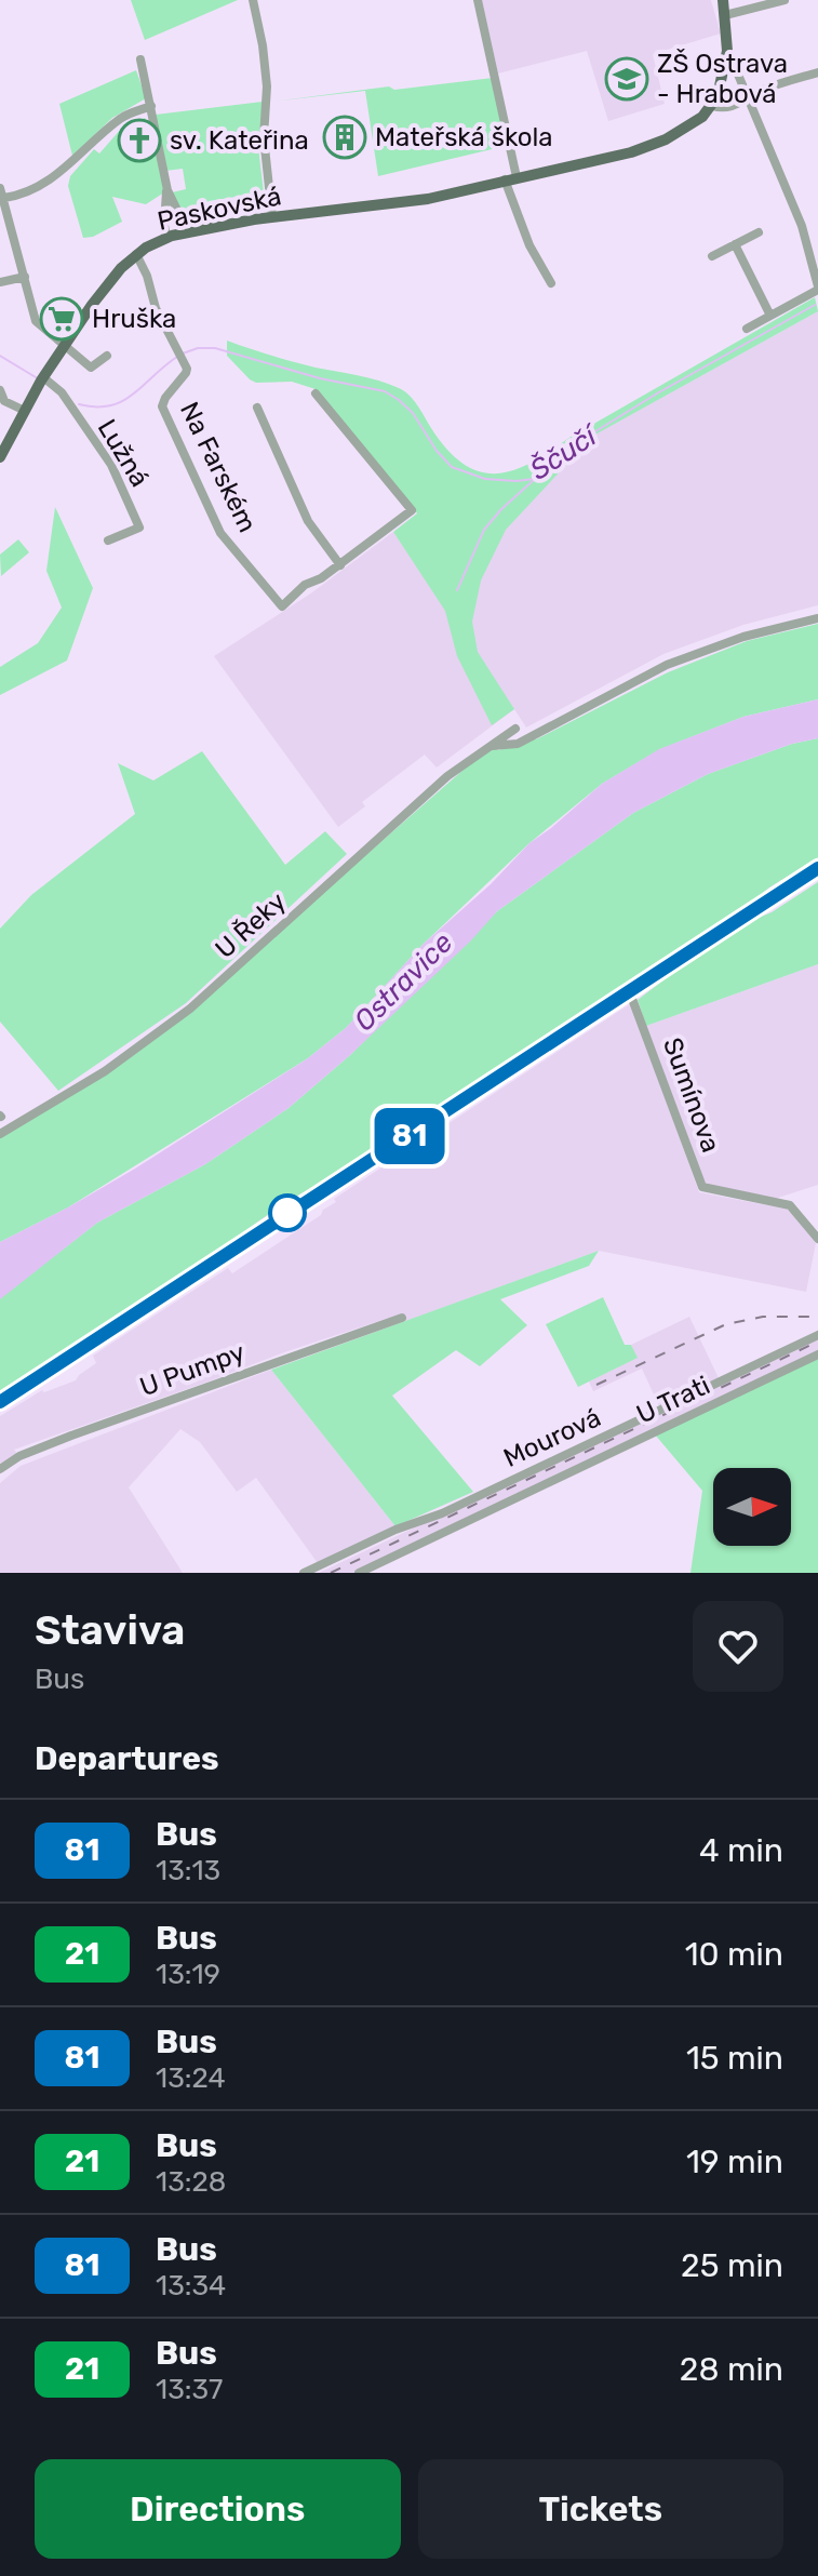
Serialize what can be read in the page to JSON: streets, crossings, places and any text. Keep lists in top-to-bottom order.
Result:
{
  "streets": {
    "main road": ["Paskovská"],
    "street": [
      "Lužná",
      "Na Farském",
      "U Řeky",
      "Sumínova",
      "U Pumpy",
      "U Trati",
      "Mourová"
    ]
  },
  "crossings": [
    ["Paskovská", "Lužná"],
    ["Paskovská", "Na Farském"]
  ],
  "water": ["Ščučí", "Ostravice"],
  "places": {
    "school or university": ["ZŠ Ostrava - Hrabová"],
    "building": ["Mateřská škola"],
    "church": ["sv. Kateřina"],
    "supermarket": ["Hruška"]
  },
  "lines": ["bus line 81"],
  "north": "right",
  "page": {
    "on_map": "81",
    "heading": [
      ["Staviva", "Bus"],
      "Departures"
    ],
    "list": [
      {
        "mark": "81",
        "name": "Bus",
        "note": "13:13",
        "value": "4 min"
      },
      {
        "mark": "21",
        "name": "Bus",
        "note": "13:19",
        "value": "10 min"
      },
      {
        "mark": "81",
        "name": "Bus",
        "note": "13:24",
        "value": "15 min"
      },
      {
        "mark": "21",
        "name": "Bus",
        "note": "13:28",
        "value": "19 min"
      },
      {
        "mark": "81",
        "name": "Bus",
        "note": "13:34",
        "value": "25 min"
      },
      {
        "mark": "21",
        "name": "Bus",
        "note": "13:37",
        "value": "28 min"
      }
    ],
    "buttons": ["Directions", "Tickets"]
  }
}
